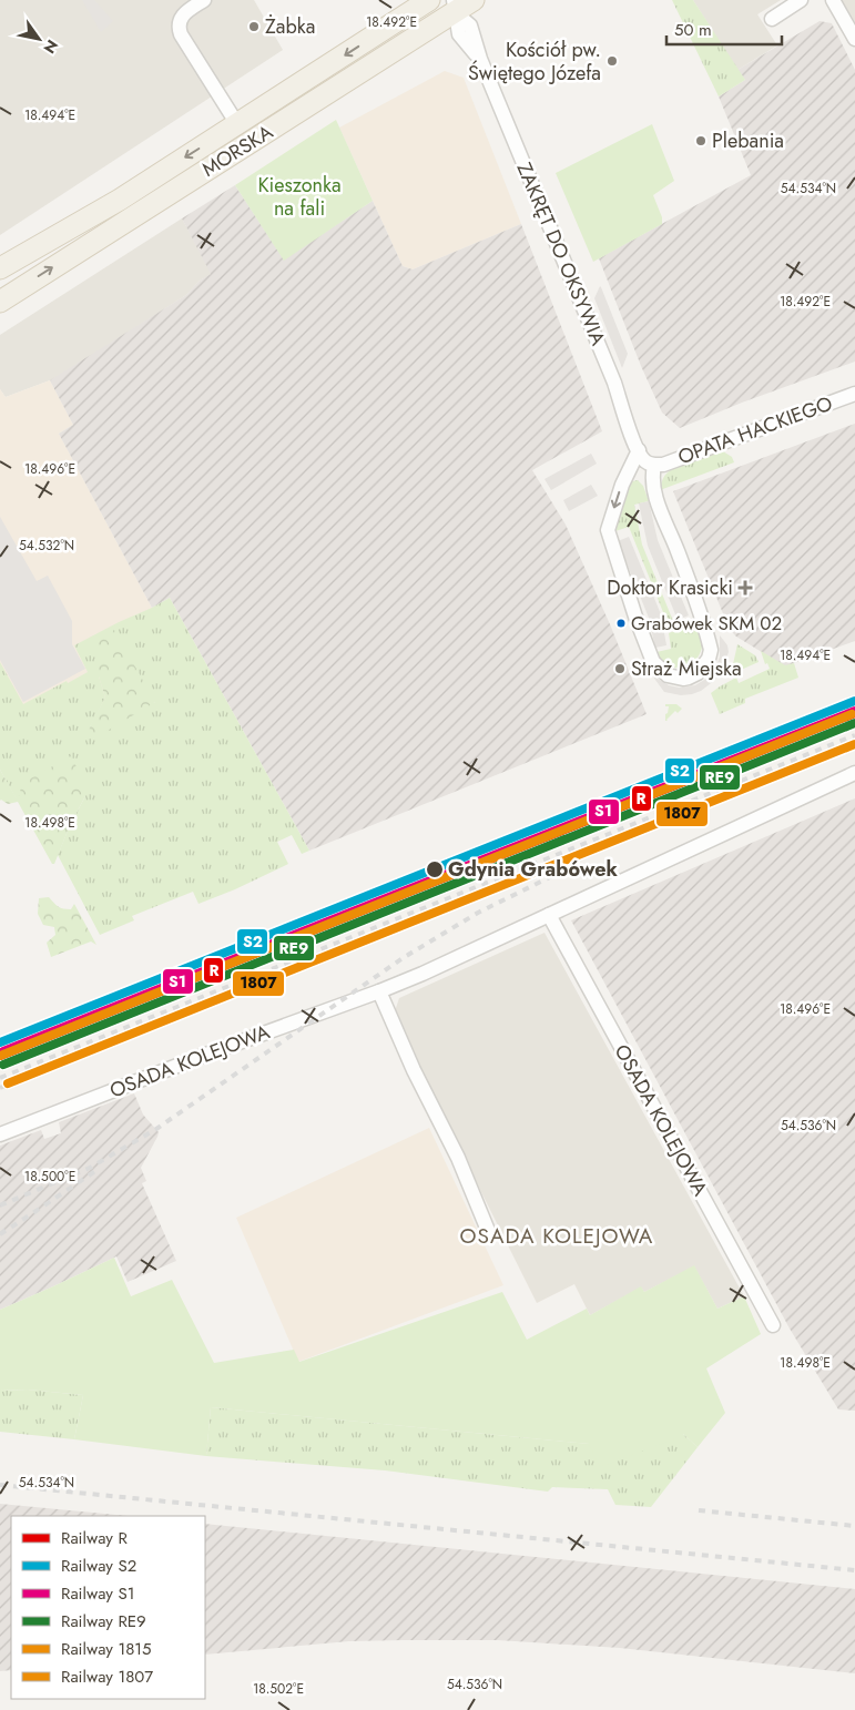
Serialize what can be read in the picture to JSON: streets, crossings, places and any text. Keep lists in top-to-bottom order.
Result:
{
  "streets": {
    "main road": ["MORSKA"],
    "street": ["ZAKRĘT DO OKSYWIA", "OPATA HACKIEGO", "OSADA KOLEJOWA"]
  },
  "crossings": [
    ["MORSKA", "ZAKRĘT DO OKSYWIA"],
    ["ZAKRĘT DO OKSYWIA", "OPATA HACKIEGO"]
  ],
  "districts": ["OSADA KOLEJOWA"],
  "parks": ["Kieszonka na fali"],
  "places": {
    "other": [
      "Żabka",
      "Kościół pw. Świętego Józefa",
      "Plebania",
      "Grabówek SKM 02",
      "Straż Miejska",
      "Gdynia Grabówek"
    ],
    "health": ["Doktor Krasicki"]
  },
  "lines": [
    "rail line S2",
    "rail line S1",
    "rail line R",
    "rail line 1815",
    "rail line RE9",
    "rail line 1807"
  ],
  "legend": [
    "Railway R",
    "Railway S2",
    "Railway S1",
    "Railway RE9",
    "Railway 1815",
    "Railway 1807"
  ],
  "scale_bar": "50 m",
  "north": "bottom right",
  "coordinates": [
    "18.492°E",
    "18.494°E",
    "54.534°N",
    "18.496°E",
    "54.532°N",
    "18.498°E",
    "54.536°N",
    "18.500°E",
    "18.502°E"
  ]
}
